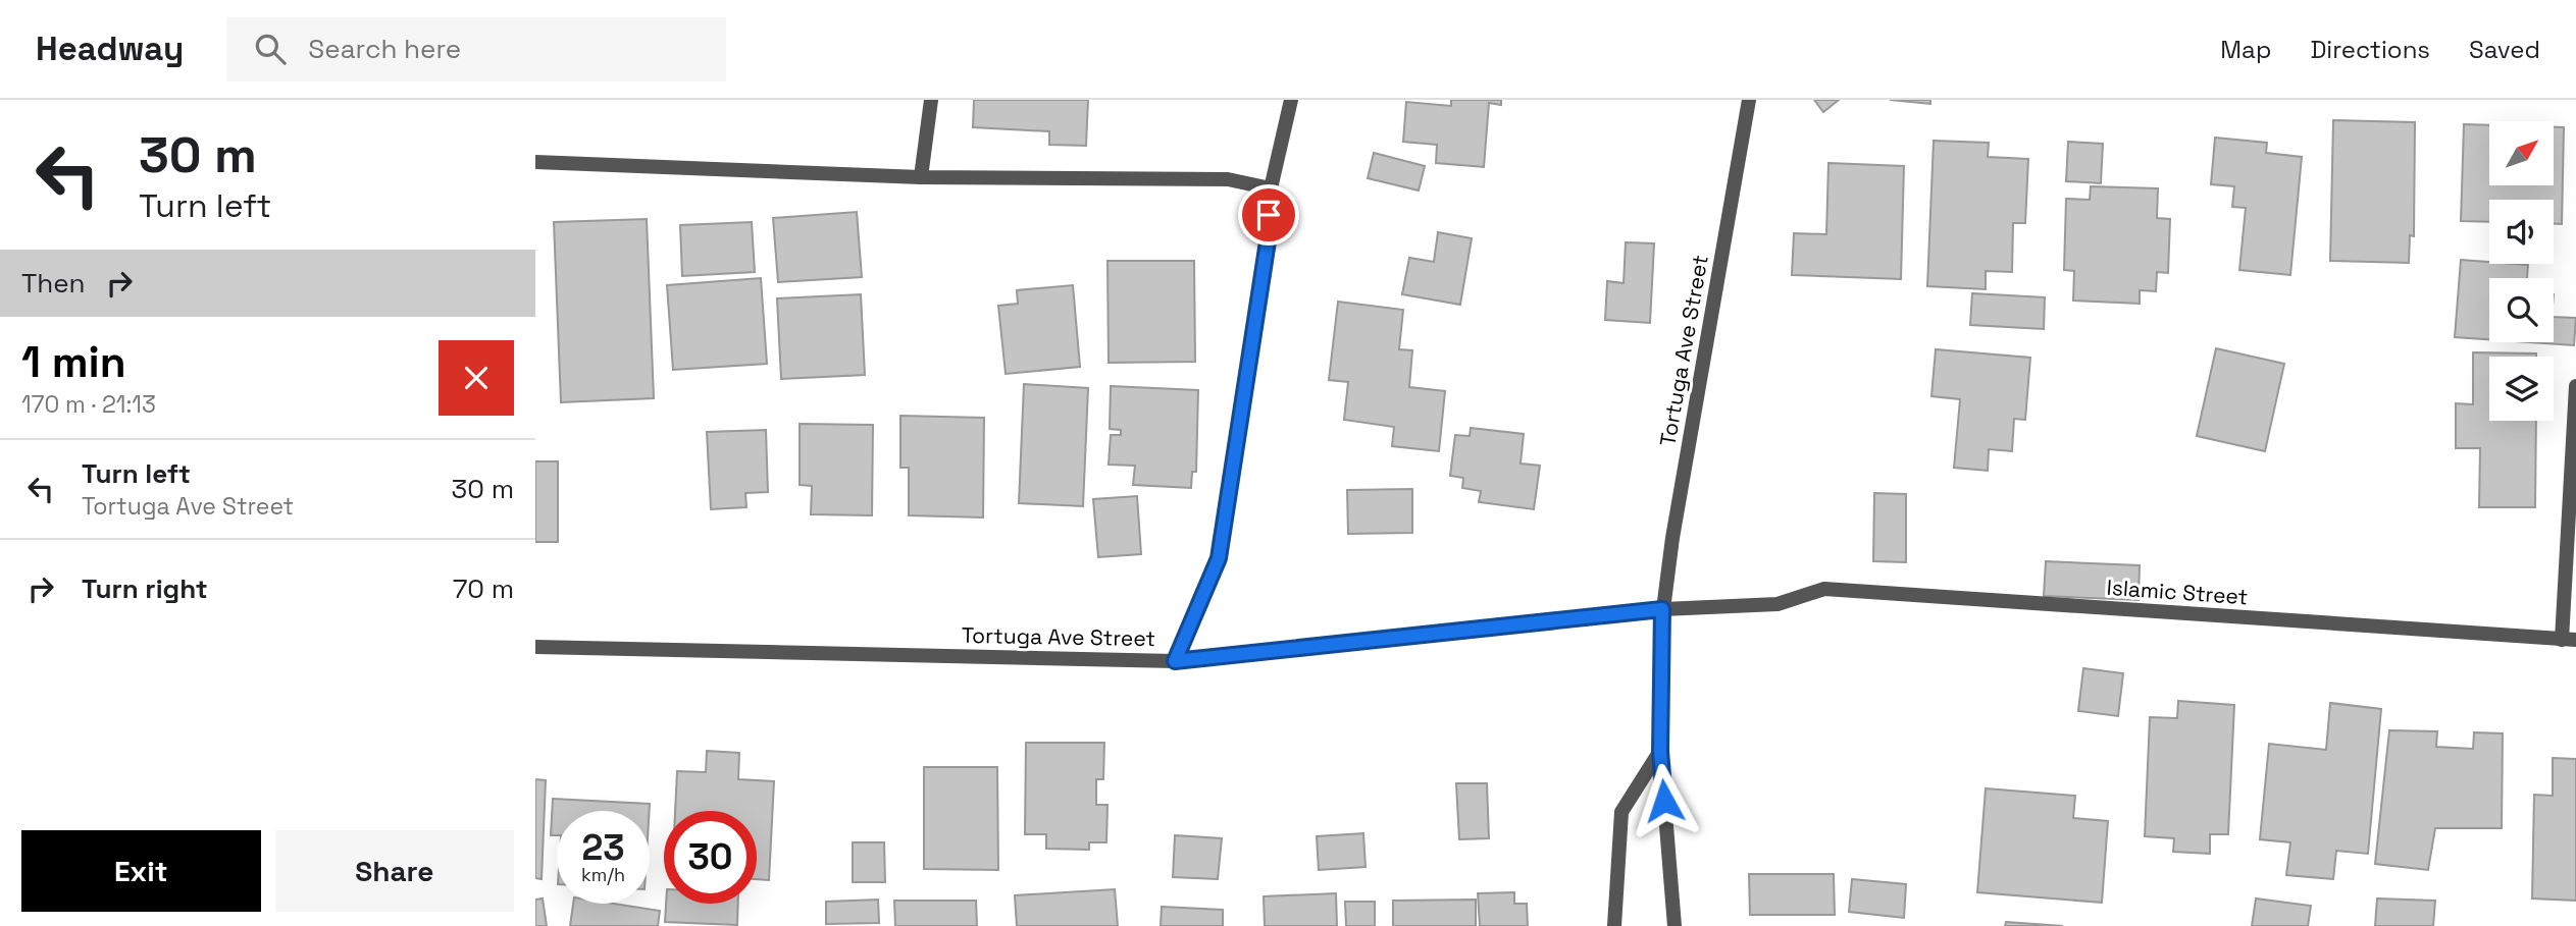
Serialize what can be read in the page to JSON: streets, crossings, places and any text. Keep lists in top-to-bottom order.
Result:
{
  "streets": {
    "street": ["Tortuga Ave Street", "Islamic Street"]
  },
  "crossings": [
    ["Tortuga Ave Street", "Islamic Street"]
  ],
  "north": "top right",
  "page": {
    "header": "Headway",
    "search": "Search here",
    "nav": ["Map", "Directions", "Saved"],
    "turn": ["30 m", "Turn left"],
    "then": "Then",
    "heading": ["1 min", "170 m · 21:13"],
    "list": [
      {
        "name": "Turn left",
        "note": "Tortuga Ave Street",
        "value": "30 m"
      },
      {
        "name": "Turn right",
        "value": "70 m"
      }
    ],
    "speed": "23 km/h",
    "limit": "30",
    "buttons": ["Exit", "Share"]
  }
}
